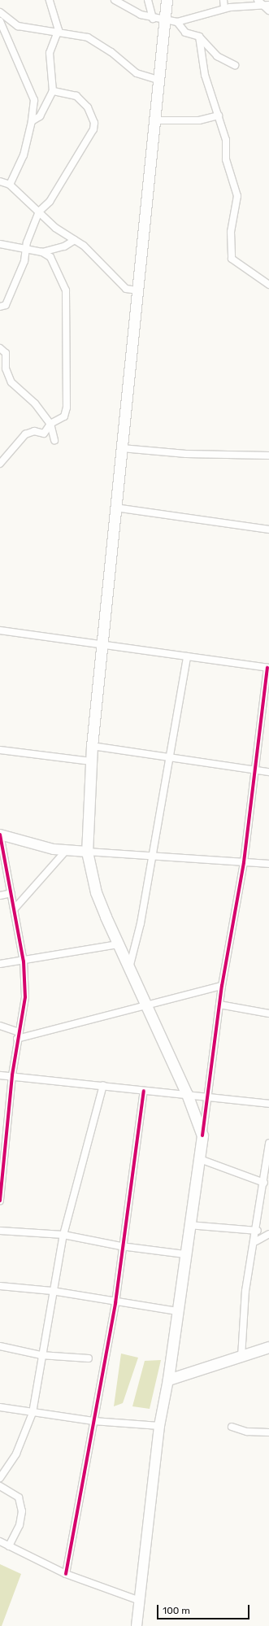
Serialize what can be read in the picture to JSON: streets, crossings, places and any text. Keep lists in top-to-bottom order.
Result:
{
  "scale_bar": "100 m"
}
